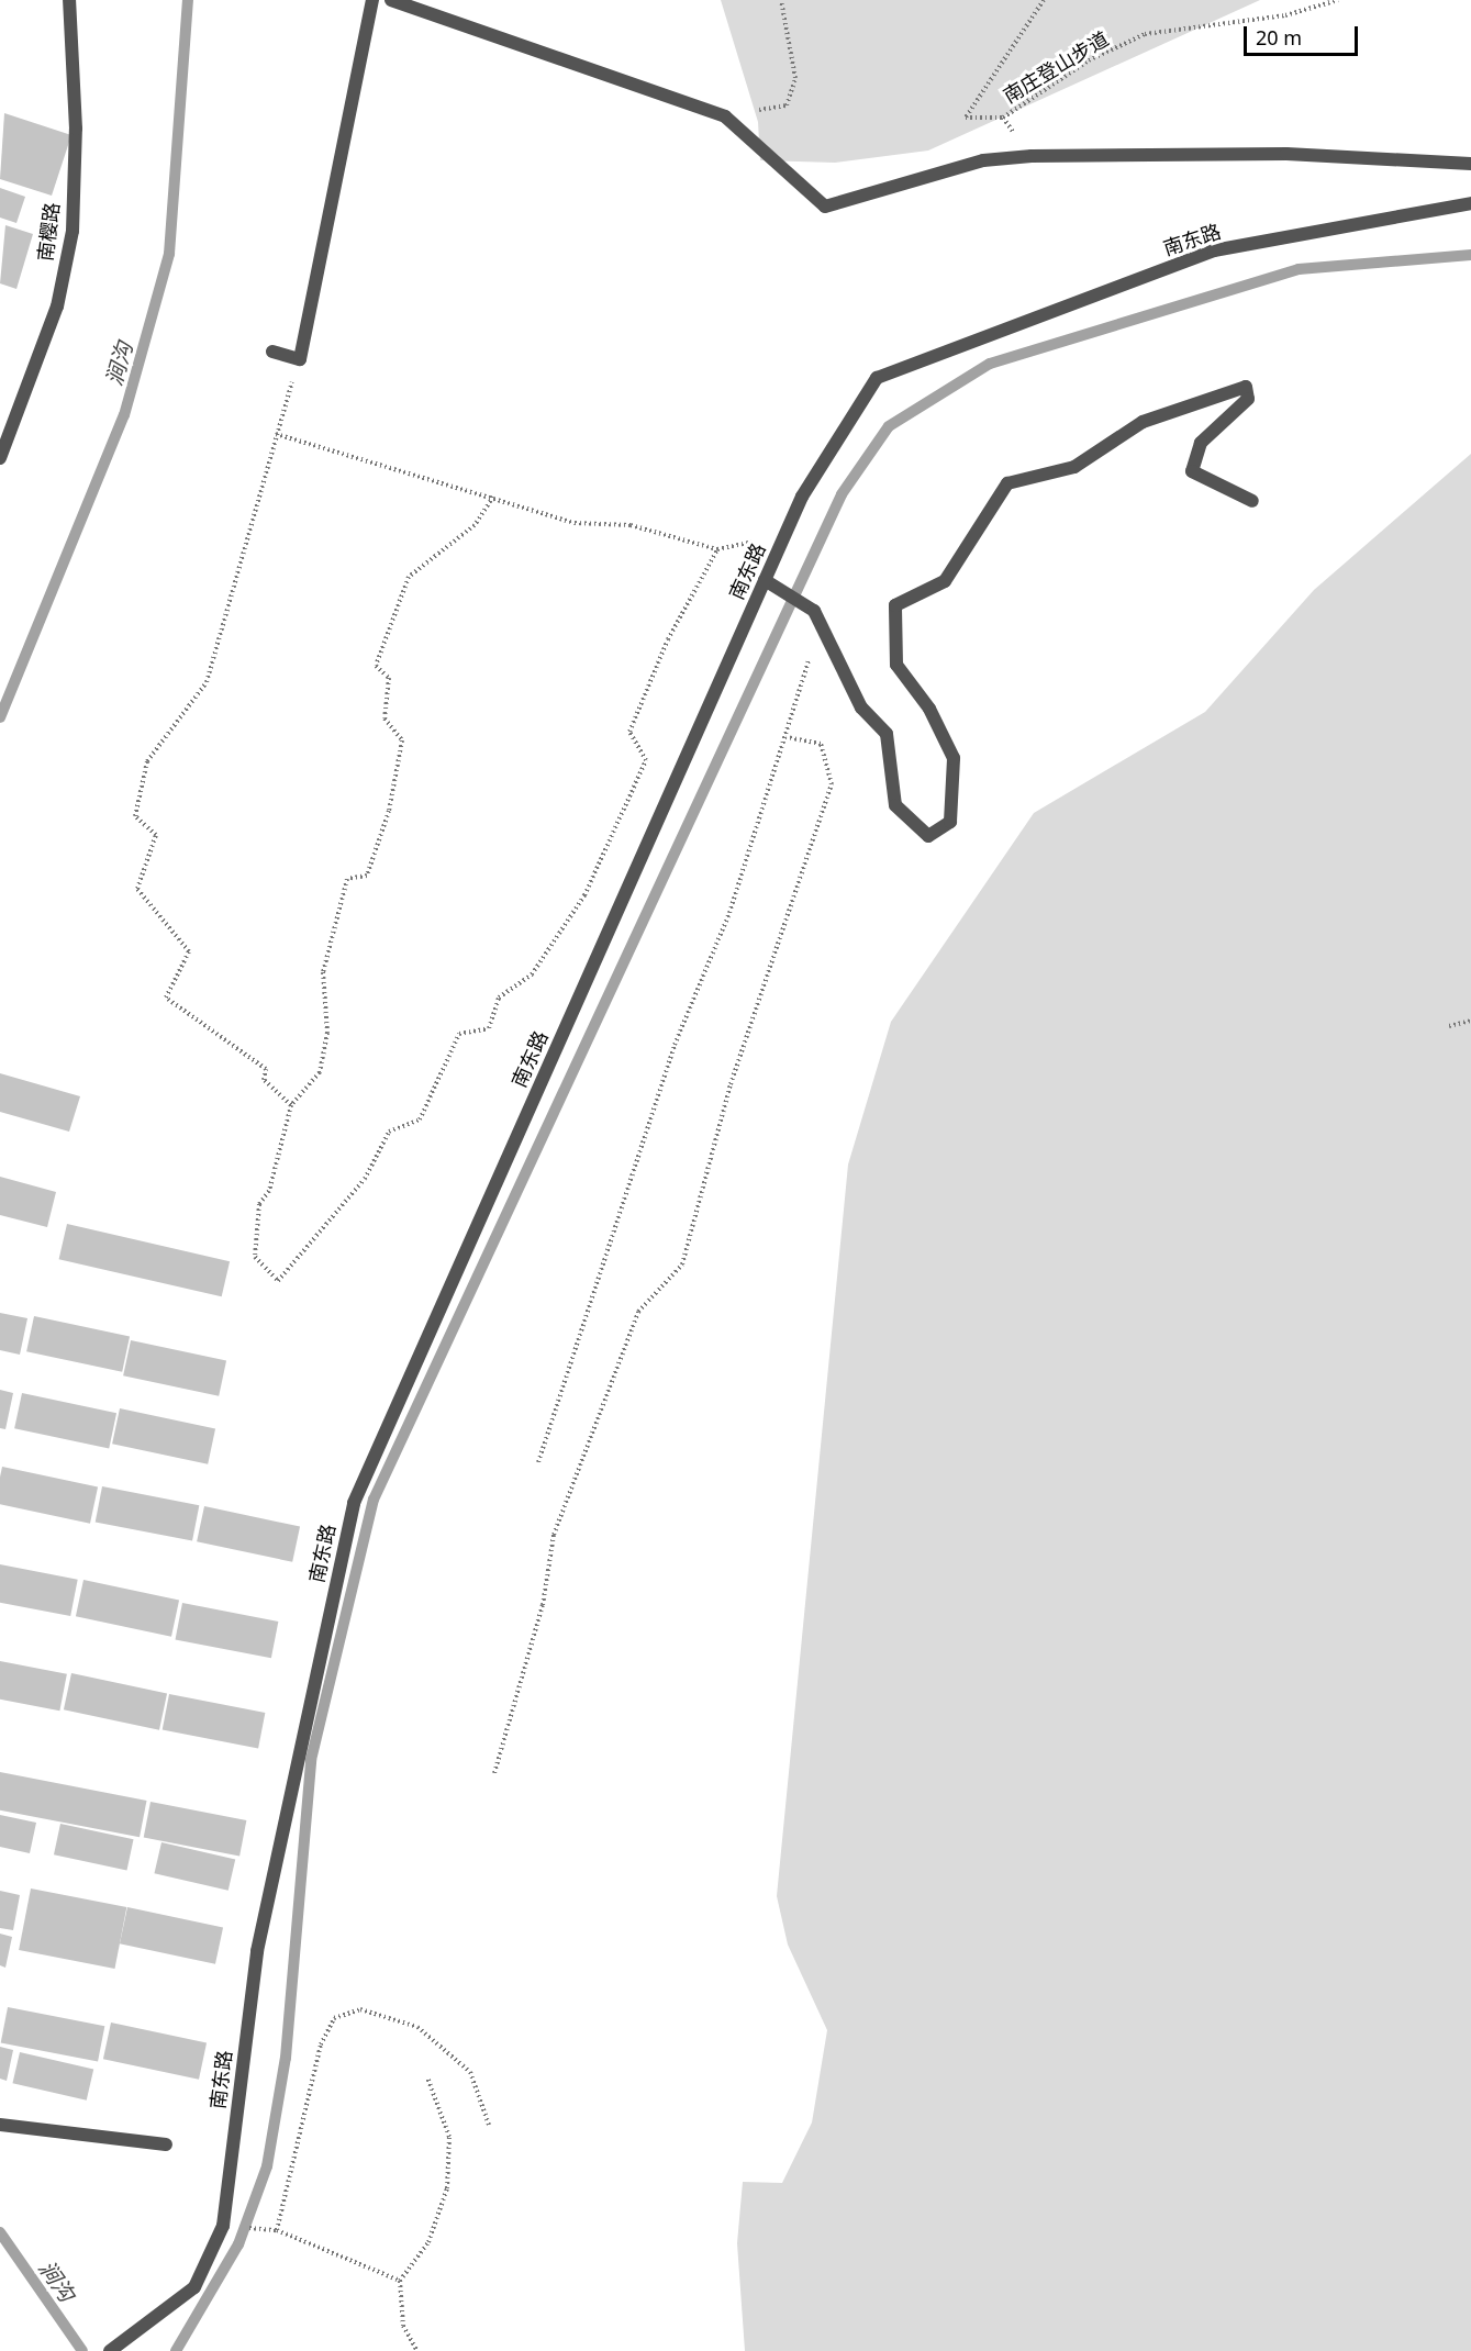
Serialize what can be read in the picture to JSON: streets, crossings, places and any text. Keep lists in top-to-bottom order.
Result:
{
  "streets": {
    "street": ["南樱路", "南东路"],
    "path": ["南庄登山步道"]
  },
  "water": ["涧沟"],
  "scale_bar": "20 m"
}
